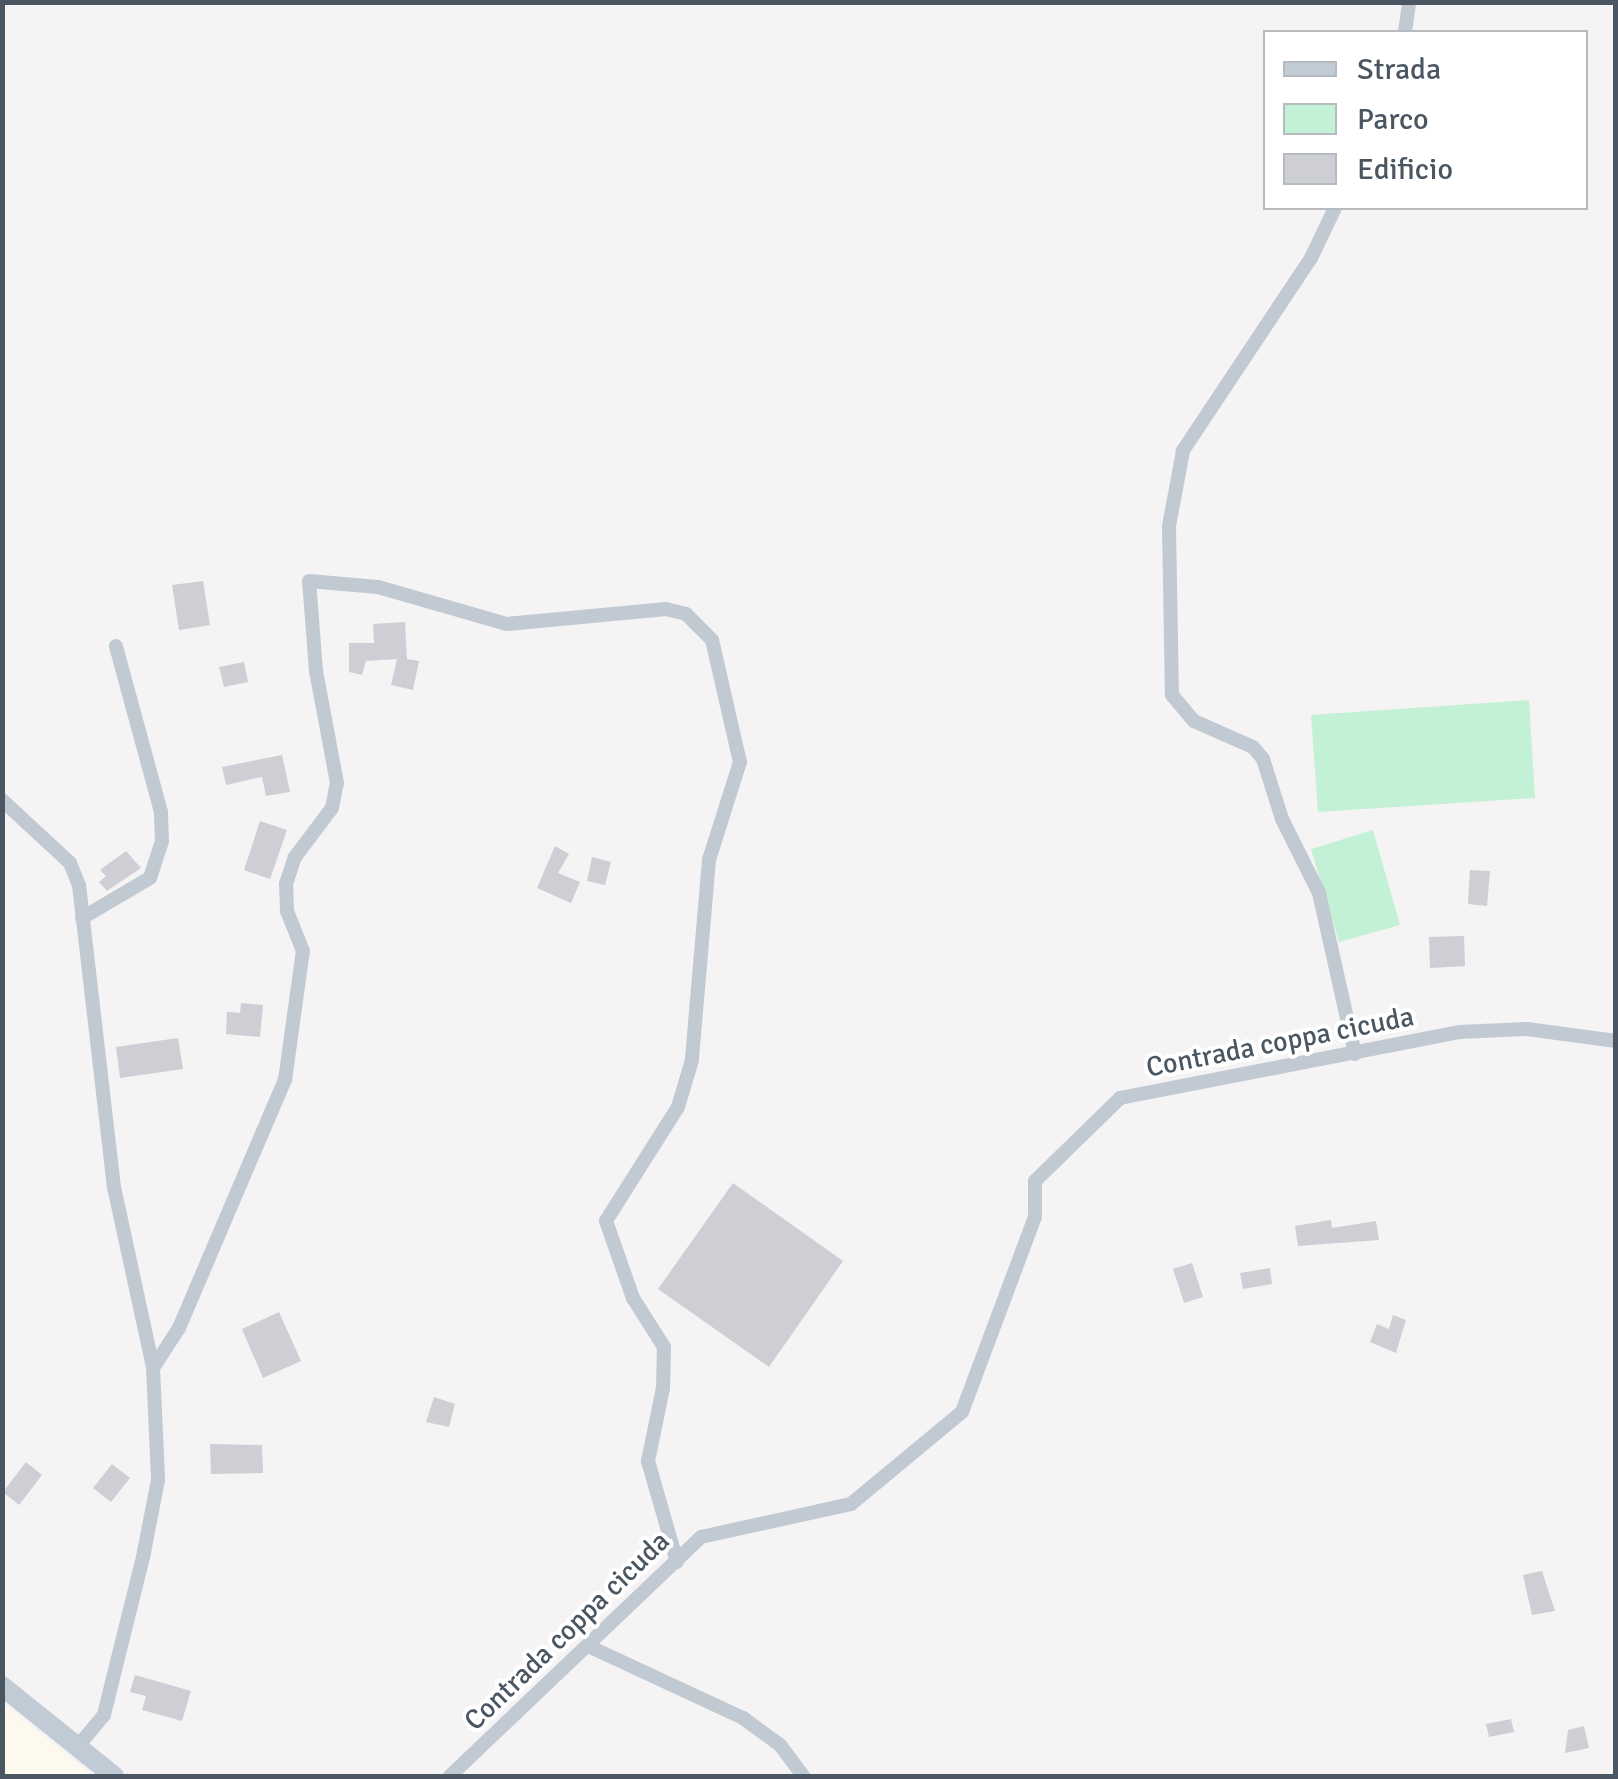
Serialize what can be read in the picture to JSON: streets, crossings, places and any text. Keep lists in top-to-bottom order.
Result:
{
  "streets": {
    "street": ["Contrada coppa cicuda"]
  },
  "legend": ["Strada", "Parco", "Edificio"]
}
